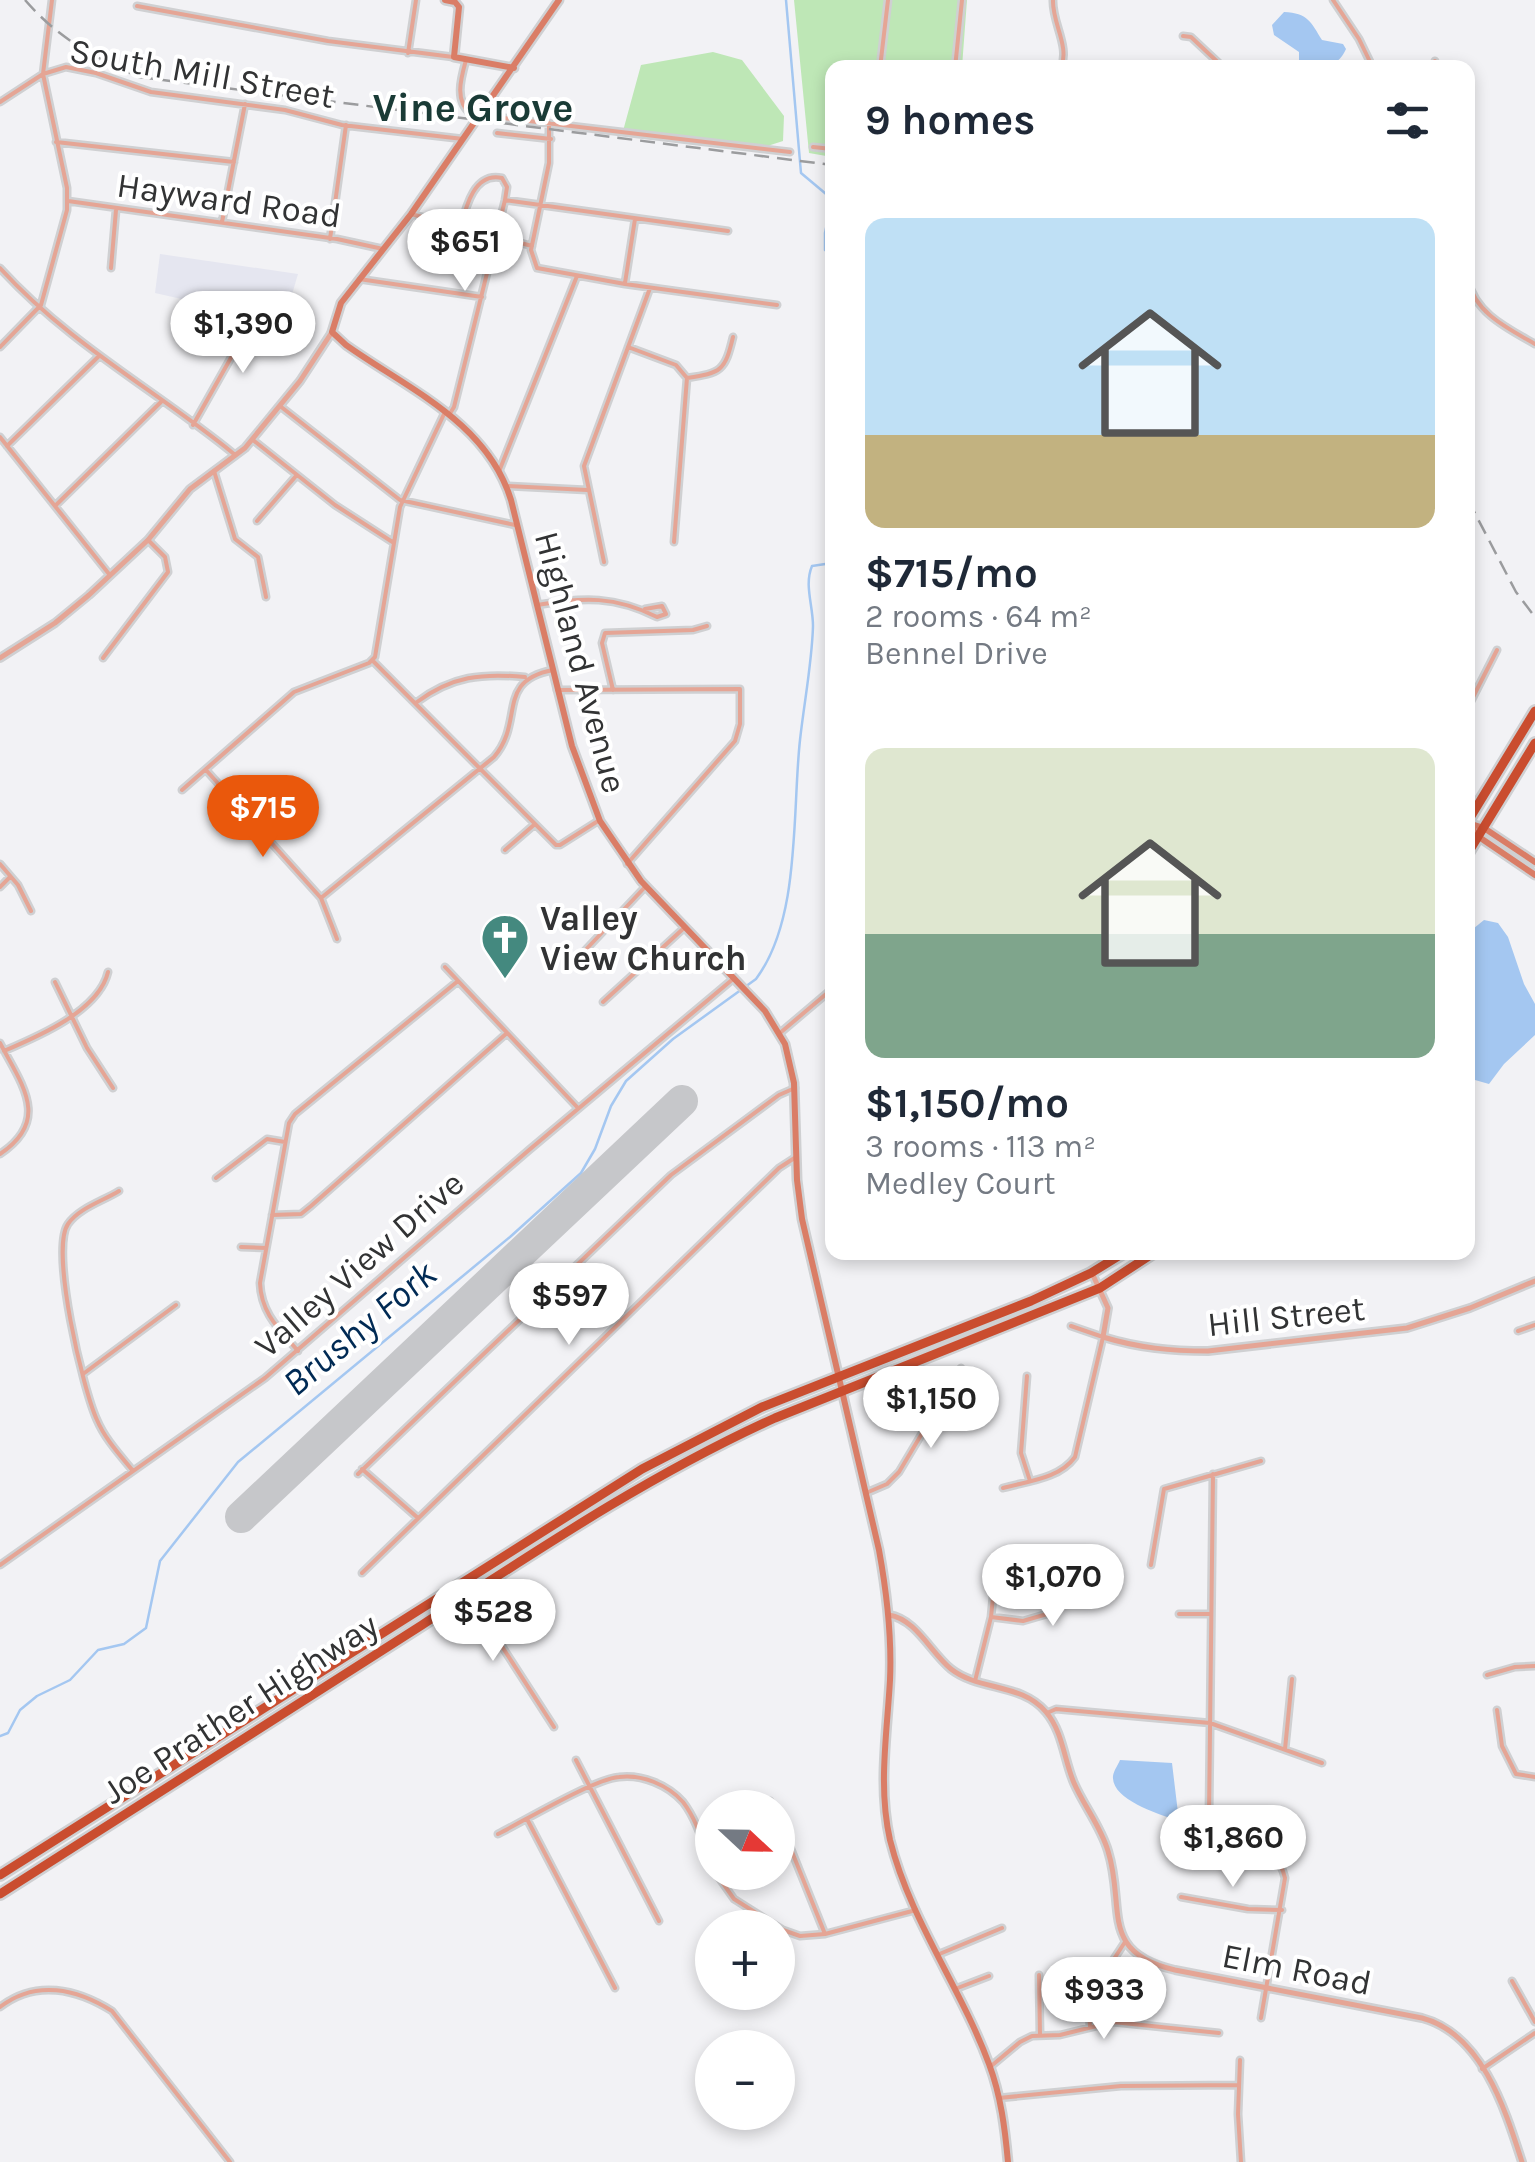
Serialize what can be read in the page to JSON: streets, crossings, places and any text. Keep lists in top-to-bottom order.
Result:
{
  "streets": {
    "highway": ["Joe Prather Highway"],
    "main road": ["Highland Avenue"],
    "street": [
      "South Mill Street",
      "Hayward Road",
      "Valley View Drive",
      "Hill Street",
      "Elm Road"
    ]
  },
  "crossings": [
    ["Highland Avenue", "Valley View Drive"],
    ["Highland Avenue", "Joe Prather Highway"]
  ],
  "districts": ["Vine Grove"],
  "water": ["Brushy Fork"],
  "places": {
    "church": ["Valley View Church"]
  },
  "north": "right",
  "page": {
    "heading": "9 homes",
    "list": [
      {
        "name": "$715/mo",
        "note": "2 rooms · 64 m² · Bennel Drive"
      },
      {
        "name": "$1,150/mo",
        "note": "3 rooms · 113 m² · Medley Court"
      }
    ],
    "price": [
      "$651",
      "$1,390",
      "$715",
      "$597",
      "$1,150",
      "$1,070",
      "$528",
      "$1,860",
      "$933"
    ],
    "map_buttons": ["+", "−"]
  }
}
